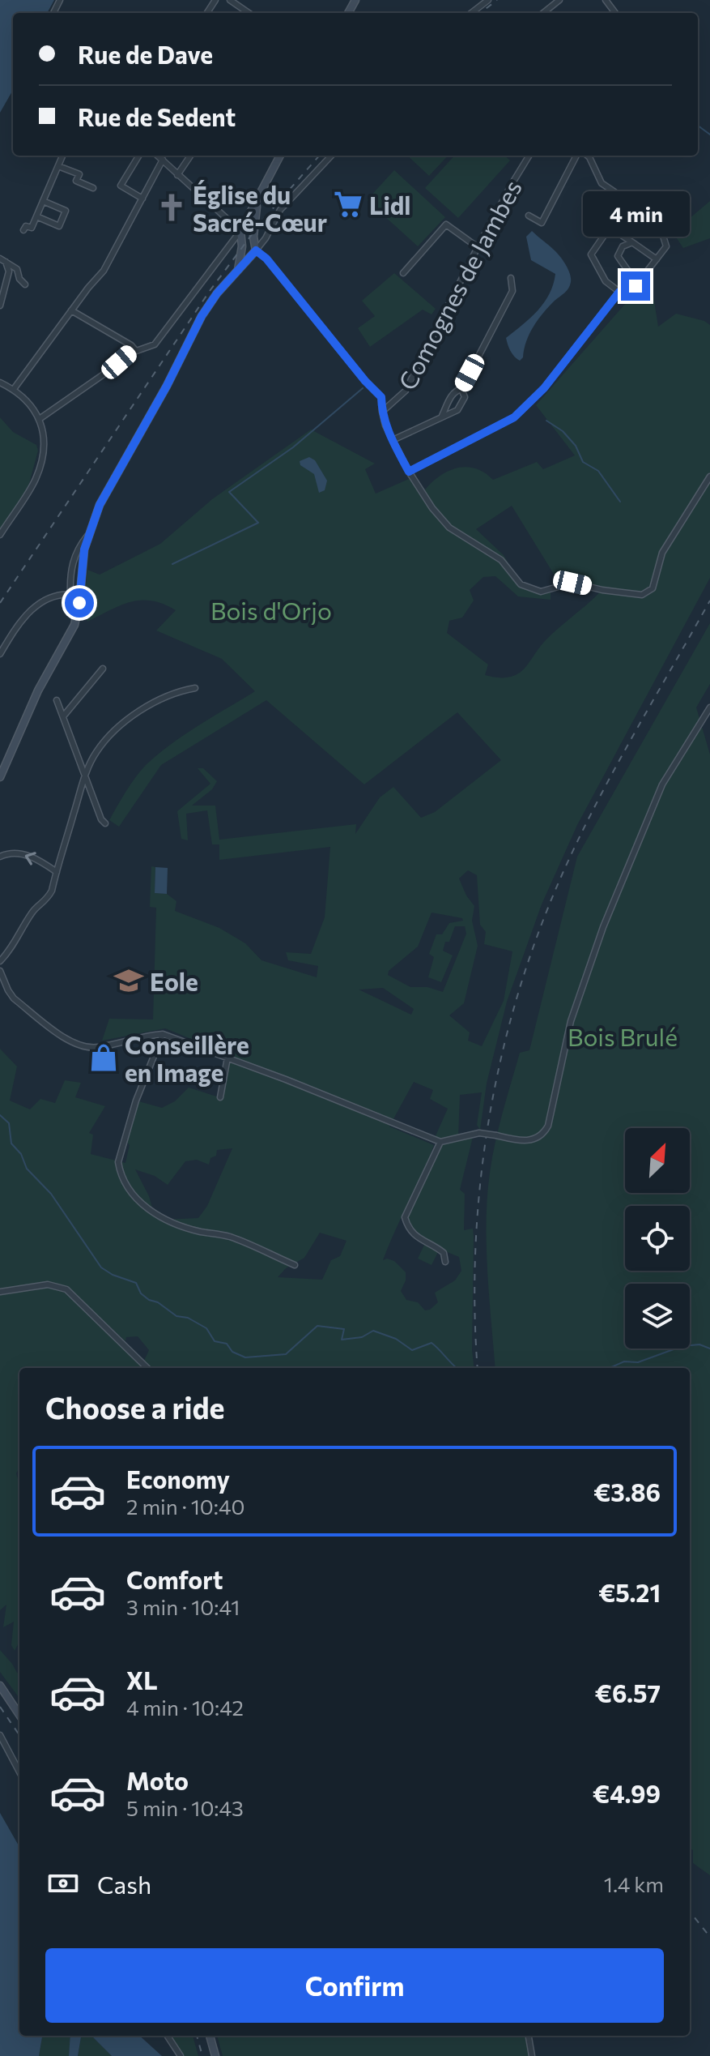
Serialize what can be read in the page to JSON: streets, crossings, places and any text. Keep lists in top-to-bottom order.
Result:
{
  "streets": {
    "street": ["Comognes de Jambes"]
  },
  "parks": ["Bois d'Orjo", "Bois Brulé"],
  "places": {
    "supermarket": ["Lidl"],
    "church": ["Église du Sacré-Cœur"],
    "school or university": ["Eole"],
    "shop": ["Conseillère en Image"]
  },
  "north": "top right",
  "page": {
    "banner": ["Rue de Dave", "Rue de Sedent"],
    "bubble": "4 min",
    "heading": "Choose a ride",
    "list": [
      {
        "name": "Economy",
        "note": "2 min · 10:40",
        "value": "€3.86"
      },
      {
        "name": "Comfort",
        "note": "3 min · 10:41",
        "value": "€5.21"
      },
      {
        "name": "XL",
        "note": "4 min · 10:42",
        "value": "€6.57"
      },
      {
        "name": "Moto",
        "note": "5 min · 10:43",
        "value": "€4.99"
      }
    ],
    "pay": ["Cash", "1.4 km"],
    "buttons": "Confirm"
  }
}
